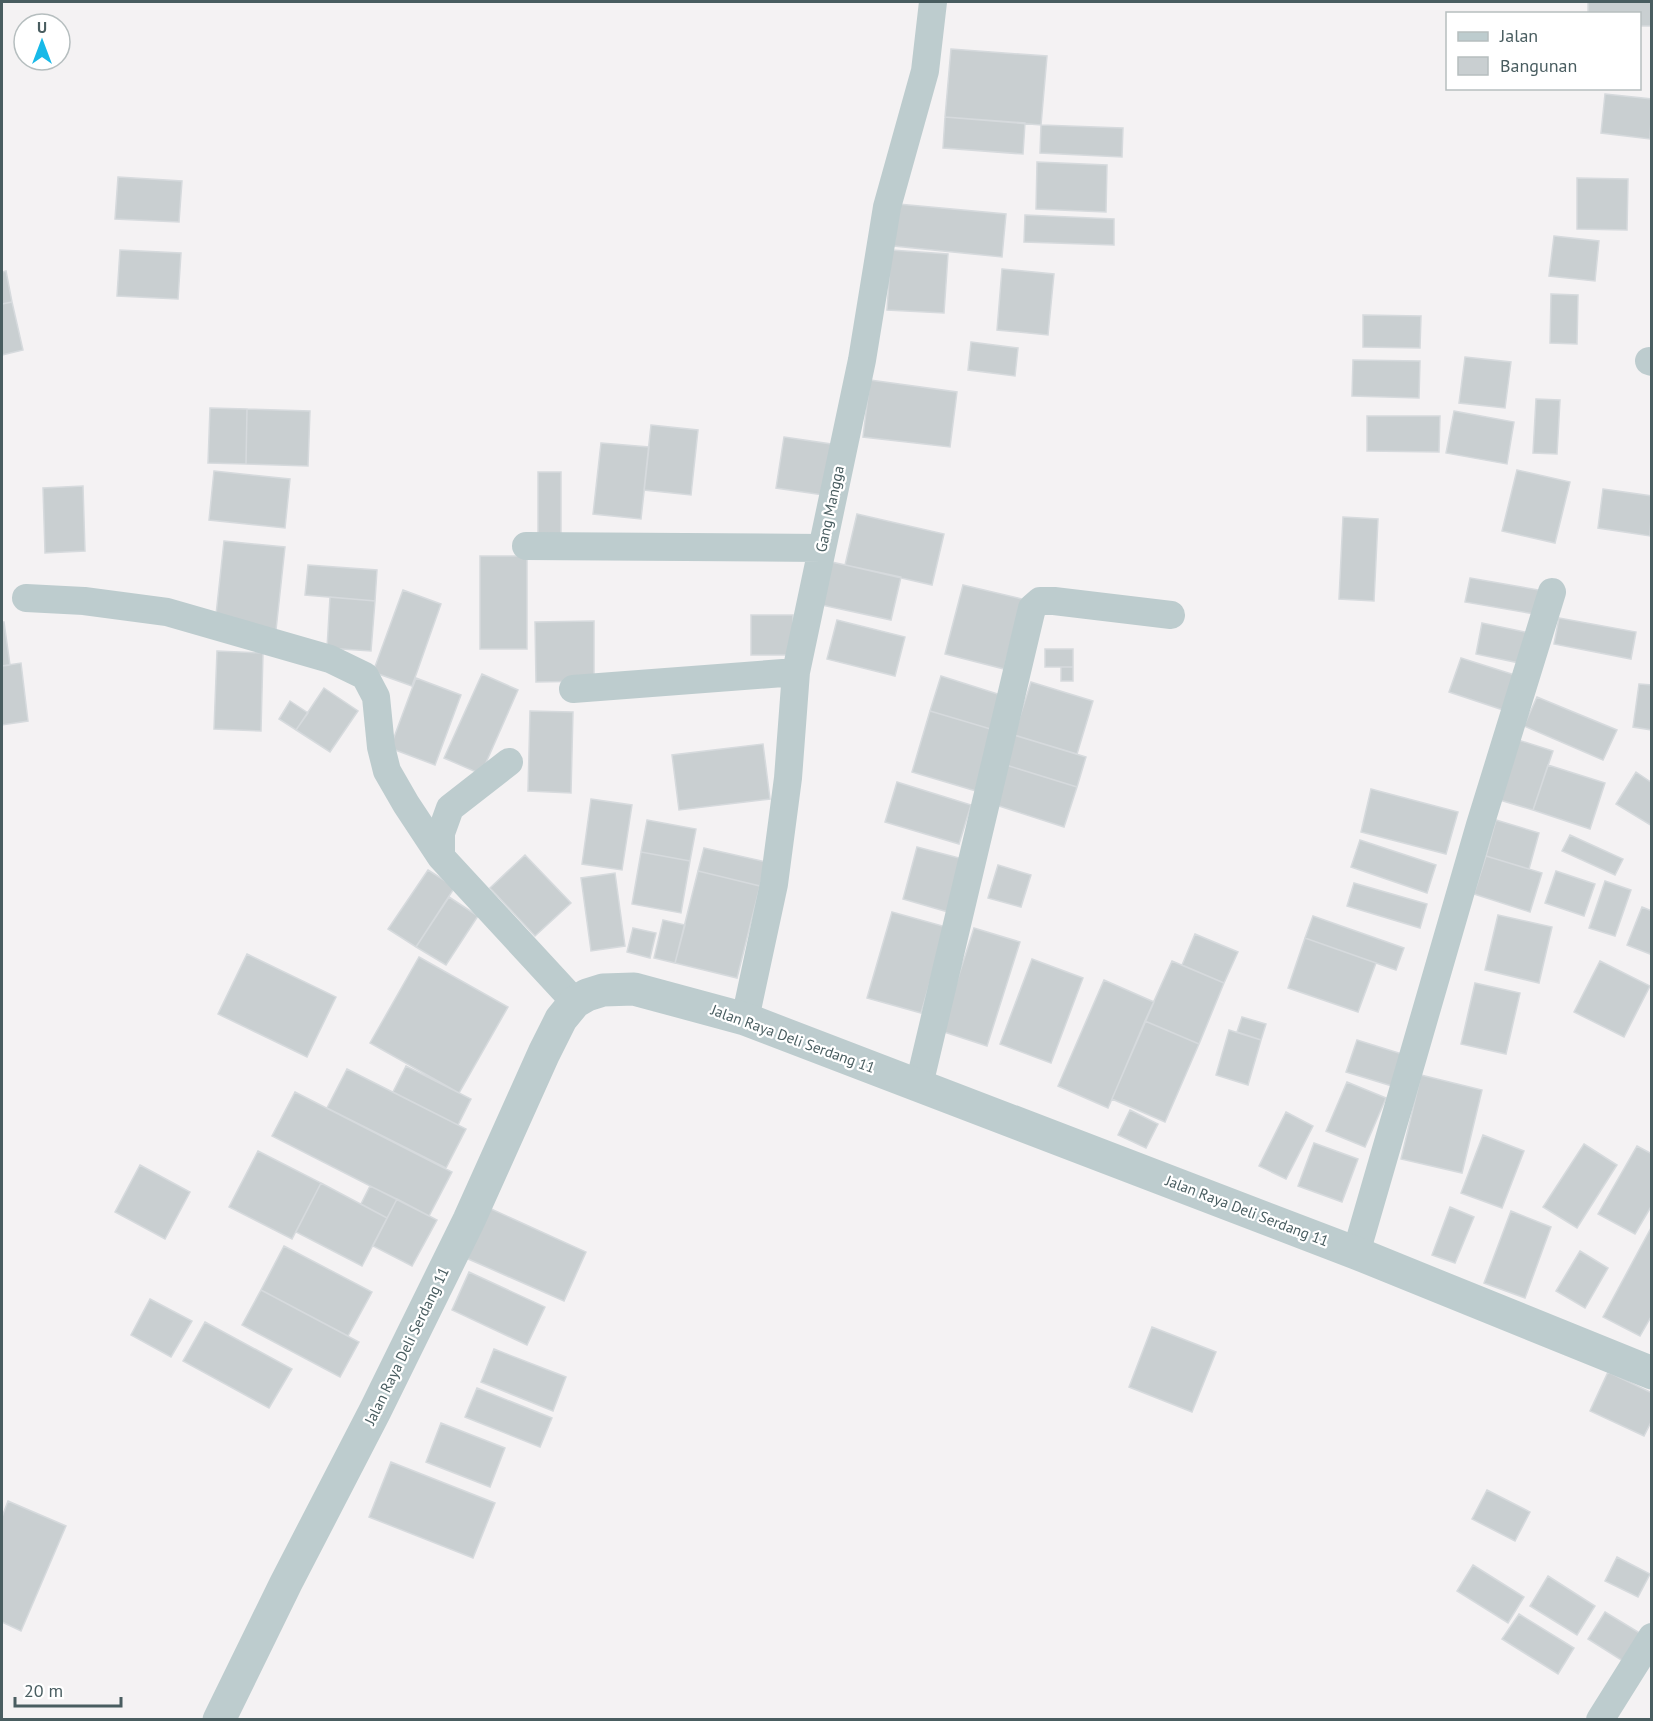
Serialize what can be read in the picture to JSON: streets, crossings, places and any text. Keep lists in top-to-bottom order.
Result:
{
  "streets": {
    "street": ["Gang Mangga", "Jalan Raya Deli Serdang 11"]
  },
  "crossings": [
    ["Gang Mangga", "Jalan Raya Deli Serdang 11"]
  ],
  "legend": ["Jalan", "Bangunan"],
  "scale_bar": "20 m",
  "north": "top"
}
